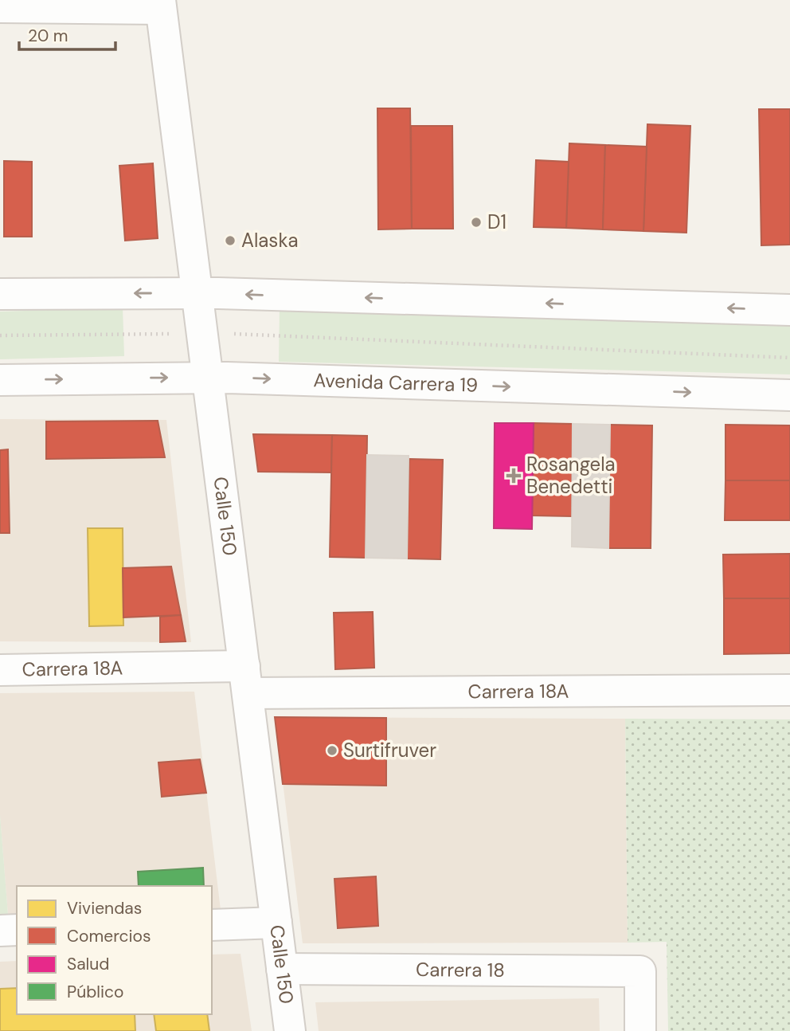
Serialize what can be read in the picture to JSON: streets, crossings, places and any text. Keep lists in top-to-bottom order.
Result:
{
  "streets": {
    "street": [
      "Avenida Carrera 19",
      "Calle 150",
      "Carrera 18A",
      "Carrera 18"
    ]
  },
  "crossings": [
    ["Avenida Carrera 19", "Calle 150"],
    ["Calle 150", "Carrera 18A"],
    ["Calle 150", "Carrera 18"]
  ],
  "places": {
    "other": ["D1", "Alaska", "Surtifruver"],
    "health": ["Rosangela Benedetti"]
  },
  "legend": [
    "Viviendas",
    "Comercios",
    "Salud",
    "Público"
  ],
  "scale_bar": "20 m"
}
